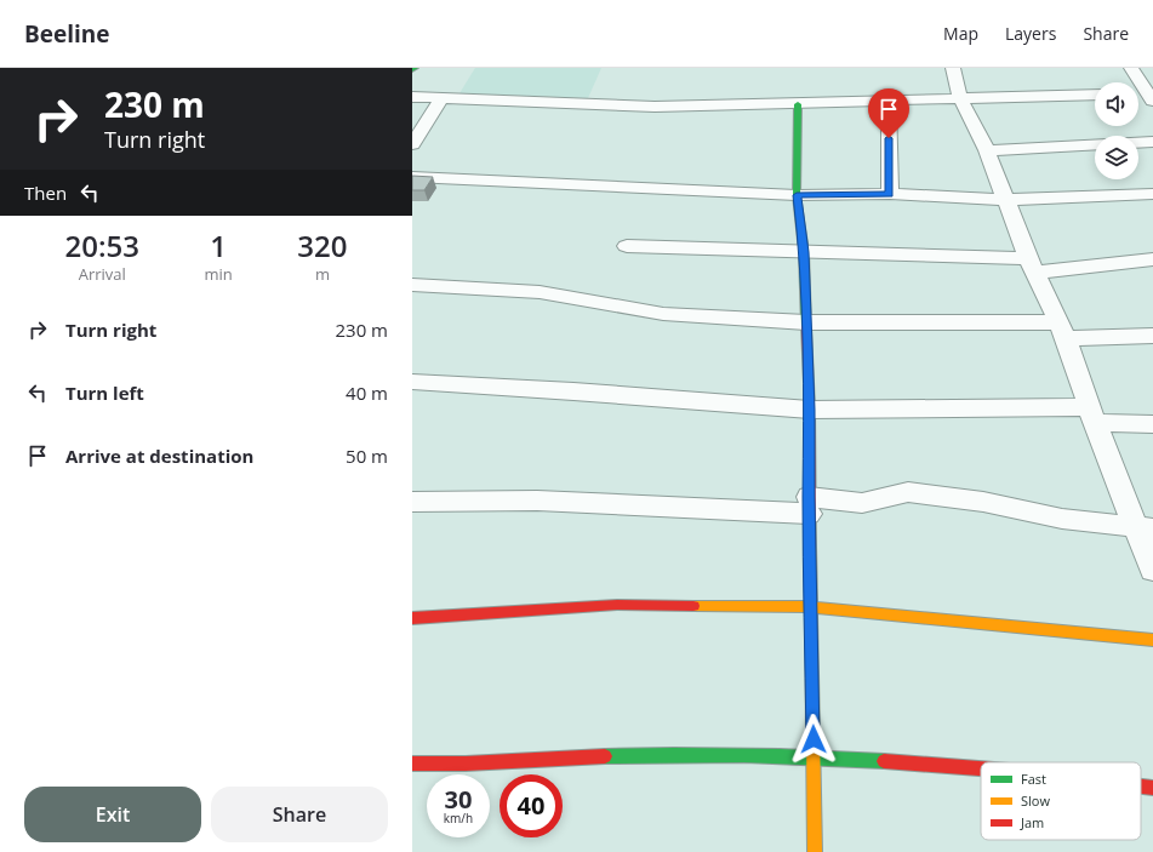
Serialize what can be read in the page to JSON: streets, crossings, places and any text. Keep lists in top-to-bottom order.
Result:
{
  "legend": ["Fast", "Slow", "Jam"],
  "page": {
    "header": "Beeline",
    "nav": ["Map", "Layers", "Share"],
    "turn": ["230 m", "Turn right"],
    "then": "Then",
    "eta": [
      "20:53",
      "Arrival",
      "1",
      "min",
      "320",
      "m"
    ],
    "list": [
      {
        "name": "Turn right",
        "value": "230 m"
      },
      {
        "name": "Turn left",
        "value": "40 m"
      },
      {
        "name": "Arrive at destination",
        "value": "50 m"
      }
    ],
    "speed": "30 km/h",
    "limit": "40",
    "buttons": ["Exit", "Share"]
  }
}
